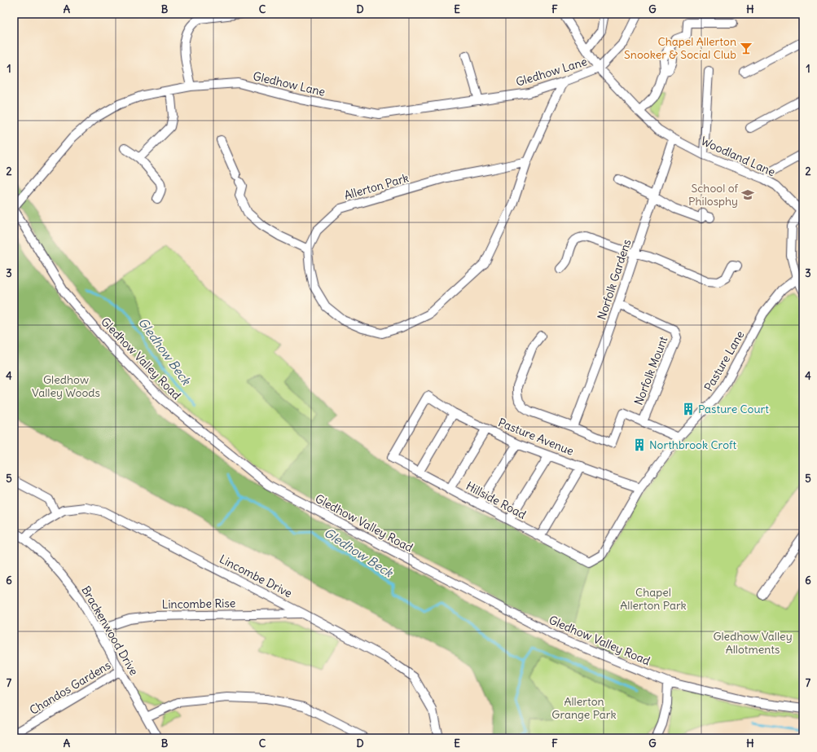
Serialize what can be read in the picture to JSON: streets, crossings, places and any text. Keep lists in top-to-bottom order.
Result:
{
  "streets": {
    "street": [
      "Gledhow Lane",
      "Woodland Lane",
      "Allerton Park",
      "Norfolk Gardens",
      "Gledhow Valley Road",
      "Pasture Lane",
      "Norfolk Mount",
      "Pasture Avenue",
      "Hillside Road",
      "Lincombe Drive",
      "Lincombe Rise",
      "Brackenwood Drive",
      "Chandos Gardens"
    ]
  },
  "crossings": [
    ["Gledhow Lane", "Woodland Lane"],
    ["Gledhow Lane", "Gledhow Valley Road"],
    ["Woodland Lane", "Norfolk Gardens"],
    ["Woodland Lane", "Pasture Lane"],
    ["Norfolk Gardens", "Norfolk Mount"],
    ["Pasture Lane", "Pasture Avenue"],
    ["Pasture Lane", "Hillside Road"],
    ["Pasture Avenue", "Hillside Road"],
    ["Lincombe Drive", "Lincombe Rise"],
    ["Lincombe Drive", "Brackenwood Drive"],
    ["Lincombe Rise", "Brackenwood Drive"],
    ["Brackenwood Drive", "Chandos Gardens"]
  ],
  "water": ["Gledhow Beck"],
  "parks": [
    "Gledhow Valley Woods",
    "Chapel Allerton Park",
    "Gledhow Valley Allotments",
    "Allerton Grange Park"
  ],
  "places": {
    "bar": ["Chapel Allerton Snooker & Social Club"],
    "school or university": ["School of Philosphy"],
    "building": ["Pasture Court", "Northbrook Croft"]
  },
  "grid": {
    "columns": [
      "A",
      "B",
      "C",
      "D",
      "E",
      "F",
      "G",
      "H"
    ],
    "rows": [
      "1",
      "2",
      "3",
      "4",
      "5",
      "6",
      "7"
    ]
  }
}
